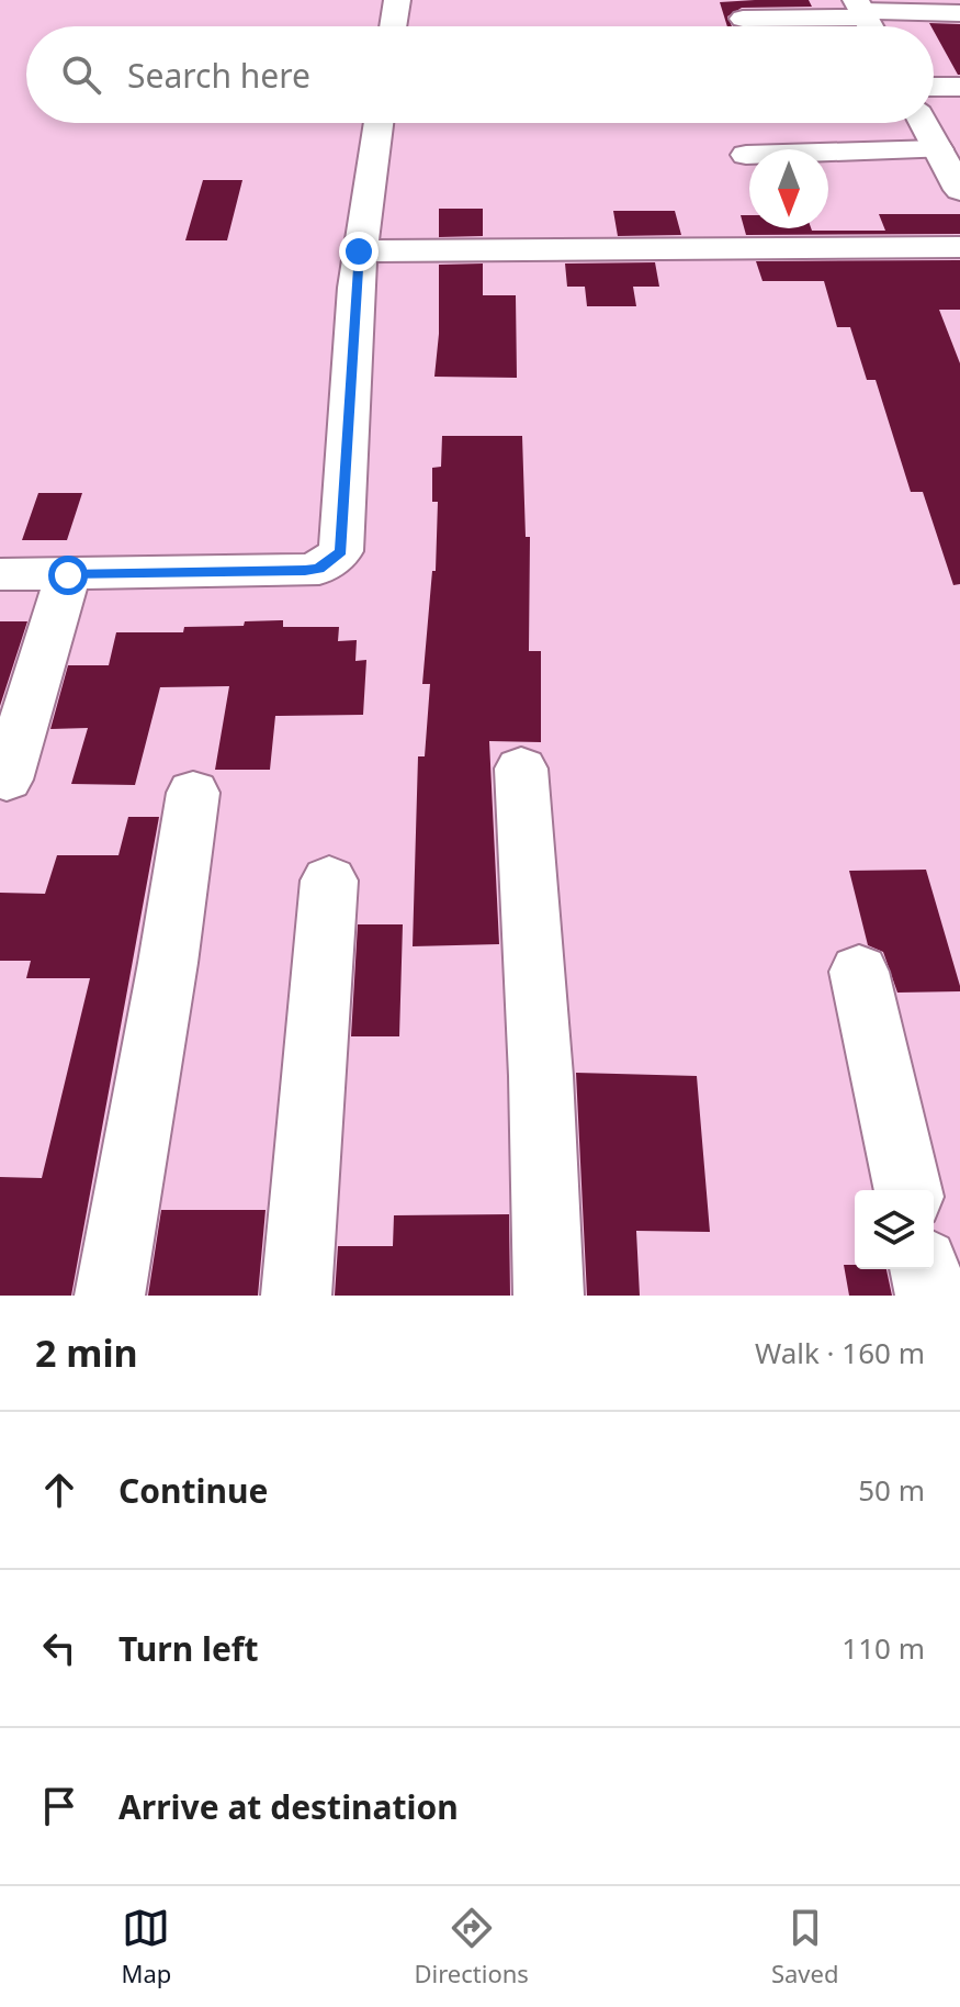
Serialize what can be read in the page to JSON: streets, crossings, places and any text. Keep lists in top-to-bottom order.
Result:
{
  "north": "bottom",
  "page": {
    "search": "Search here",
    "heading": ["2 min", "Walk · 160 m"],
    "list": [
      ["Continue", "50 m"],
      ["Turn left", "110 m"],
      "Arrive at destination"
    ],
    "nav": ["Map", "Directions", "Saved"]
  }
}
